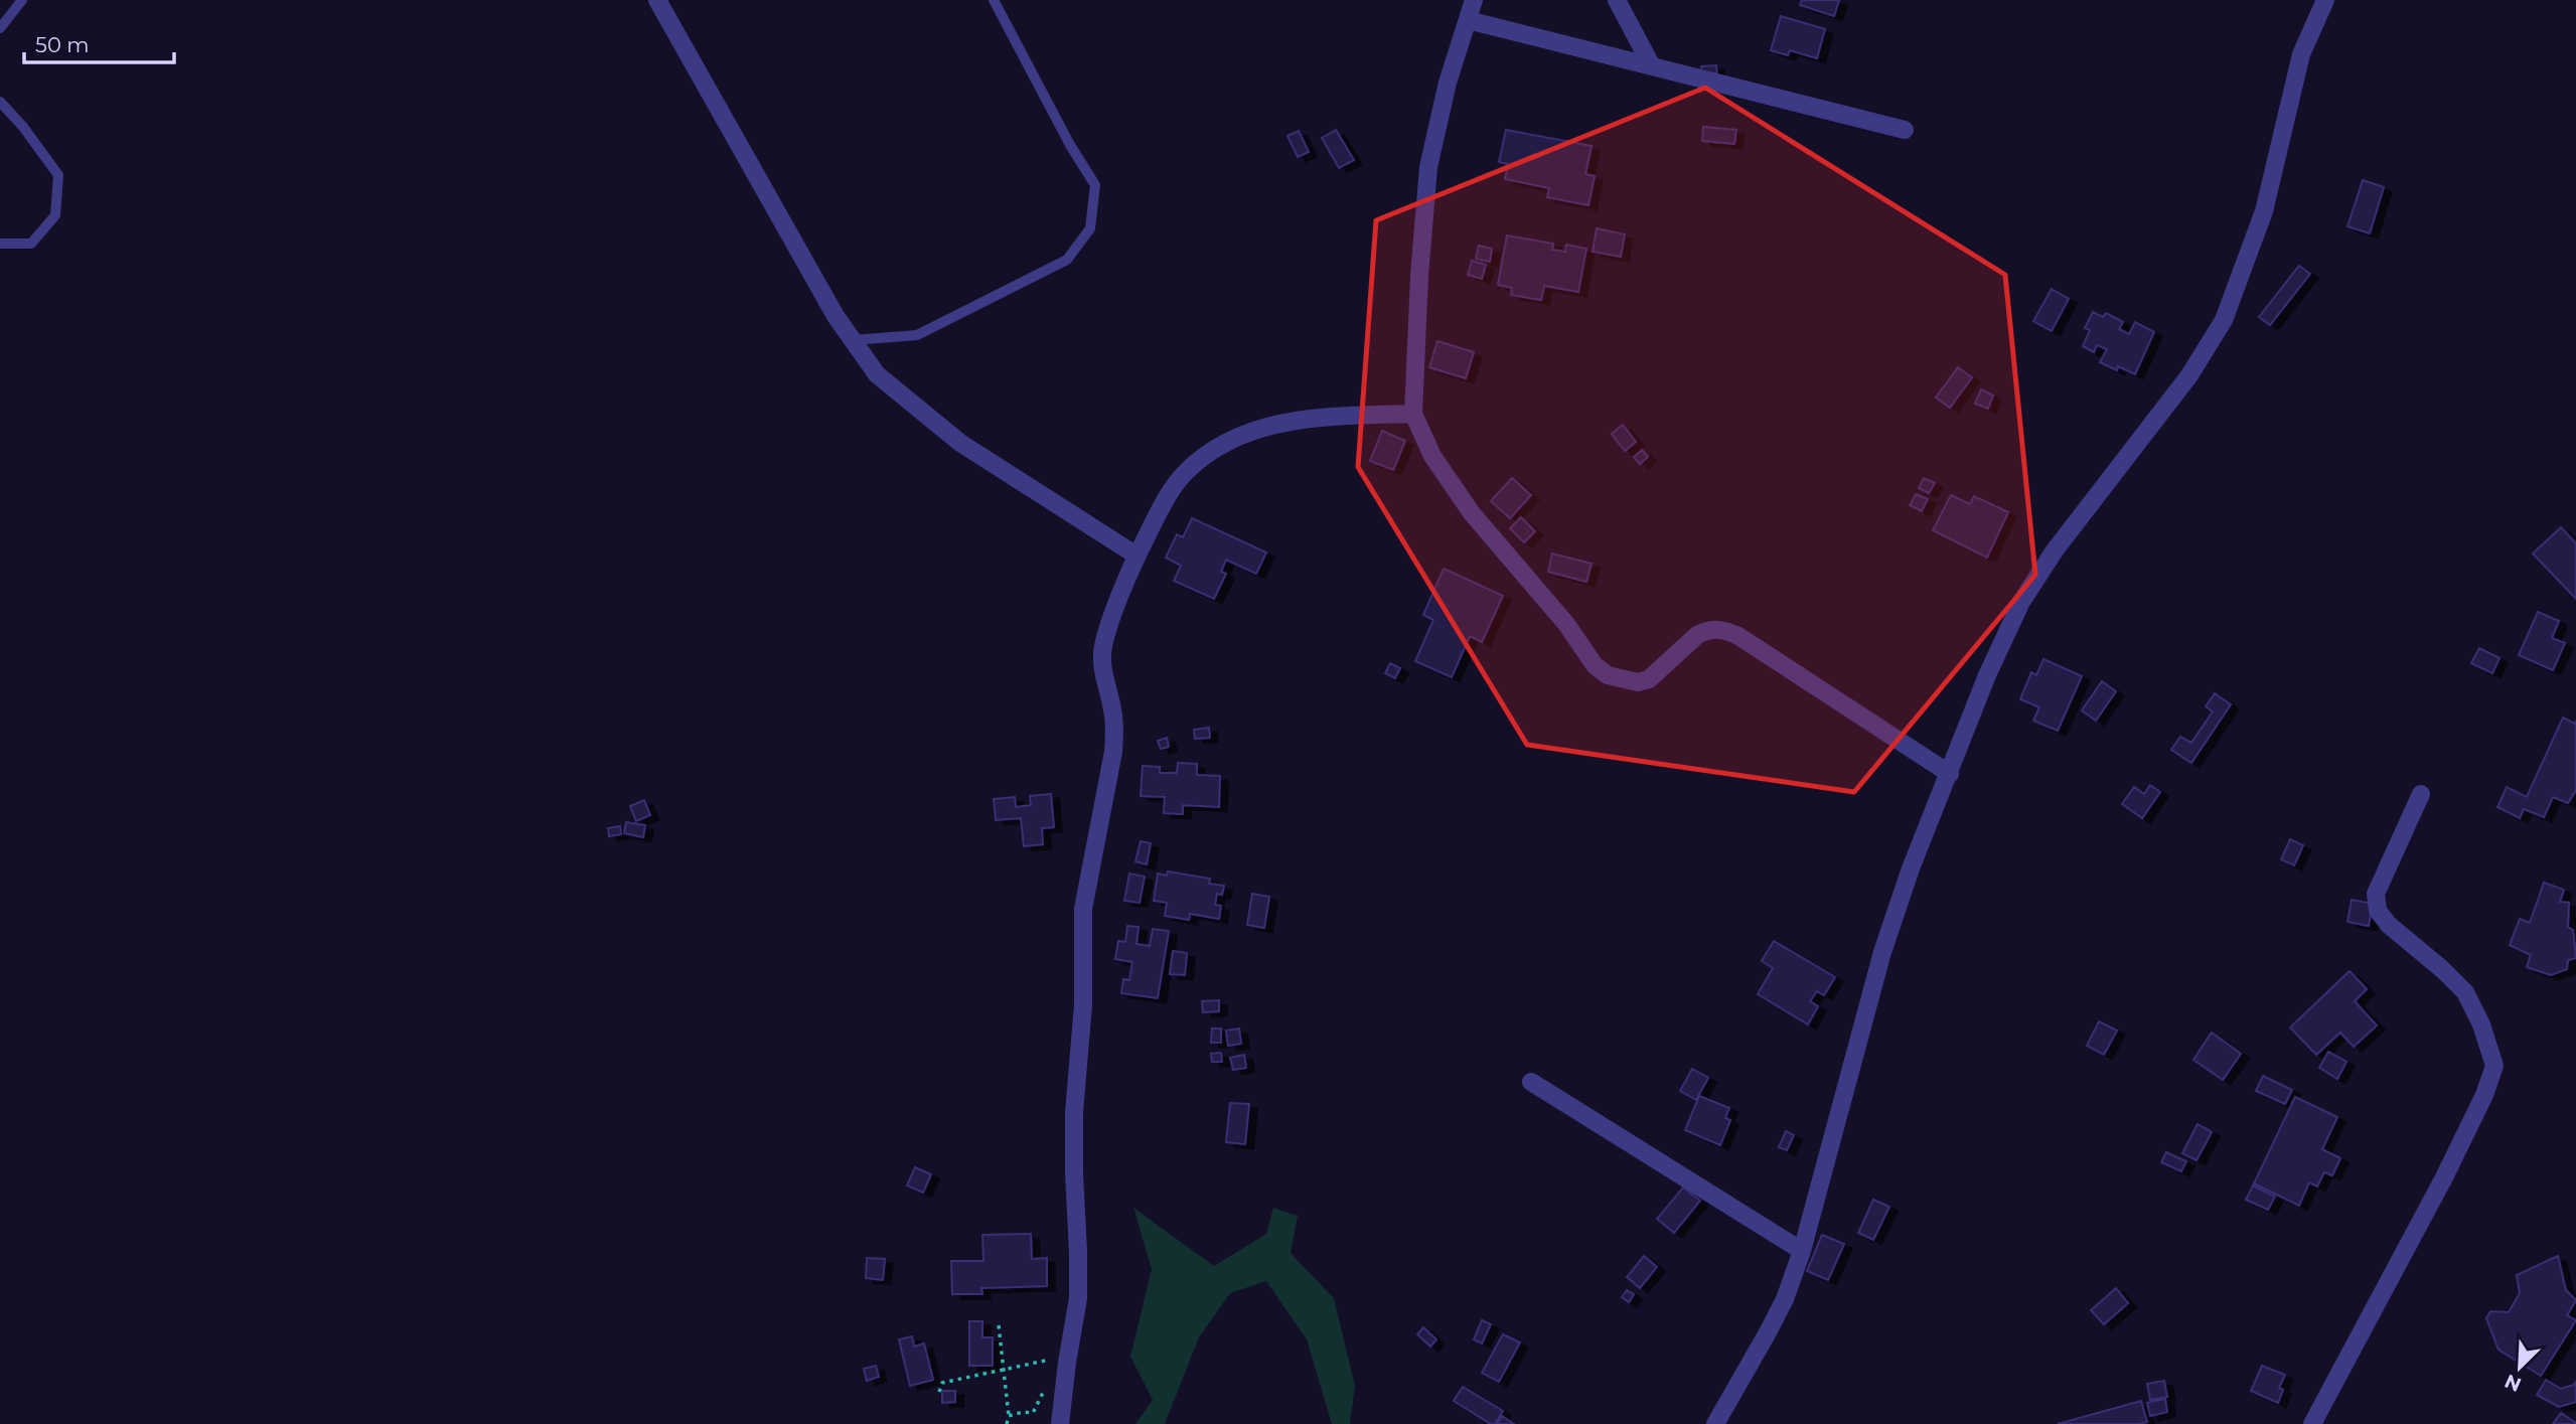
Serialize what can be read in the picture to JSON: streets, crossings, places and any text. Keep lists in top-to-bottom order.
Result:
{
  "scale_bar": "50 m",
  "north": "bottom left"
}
